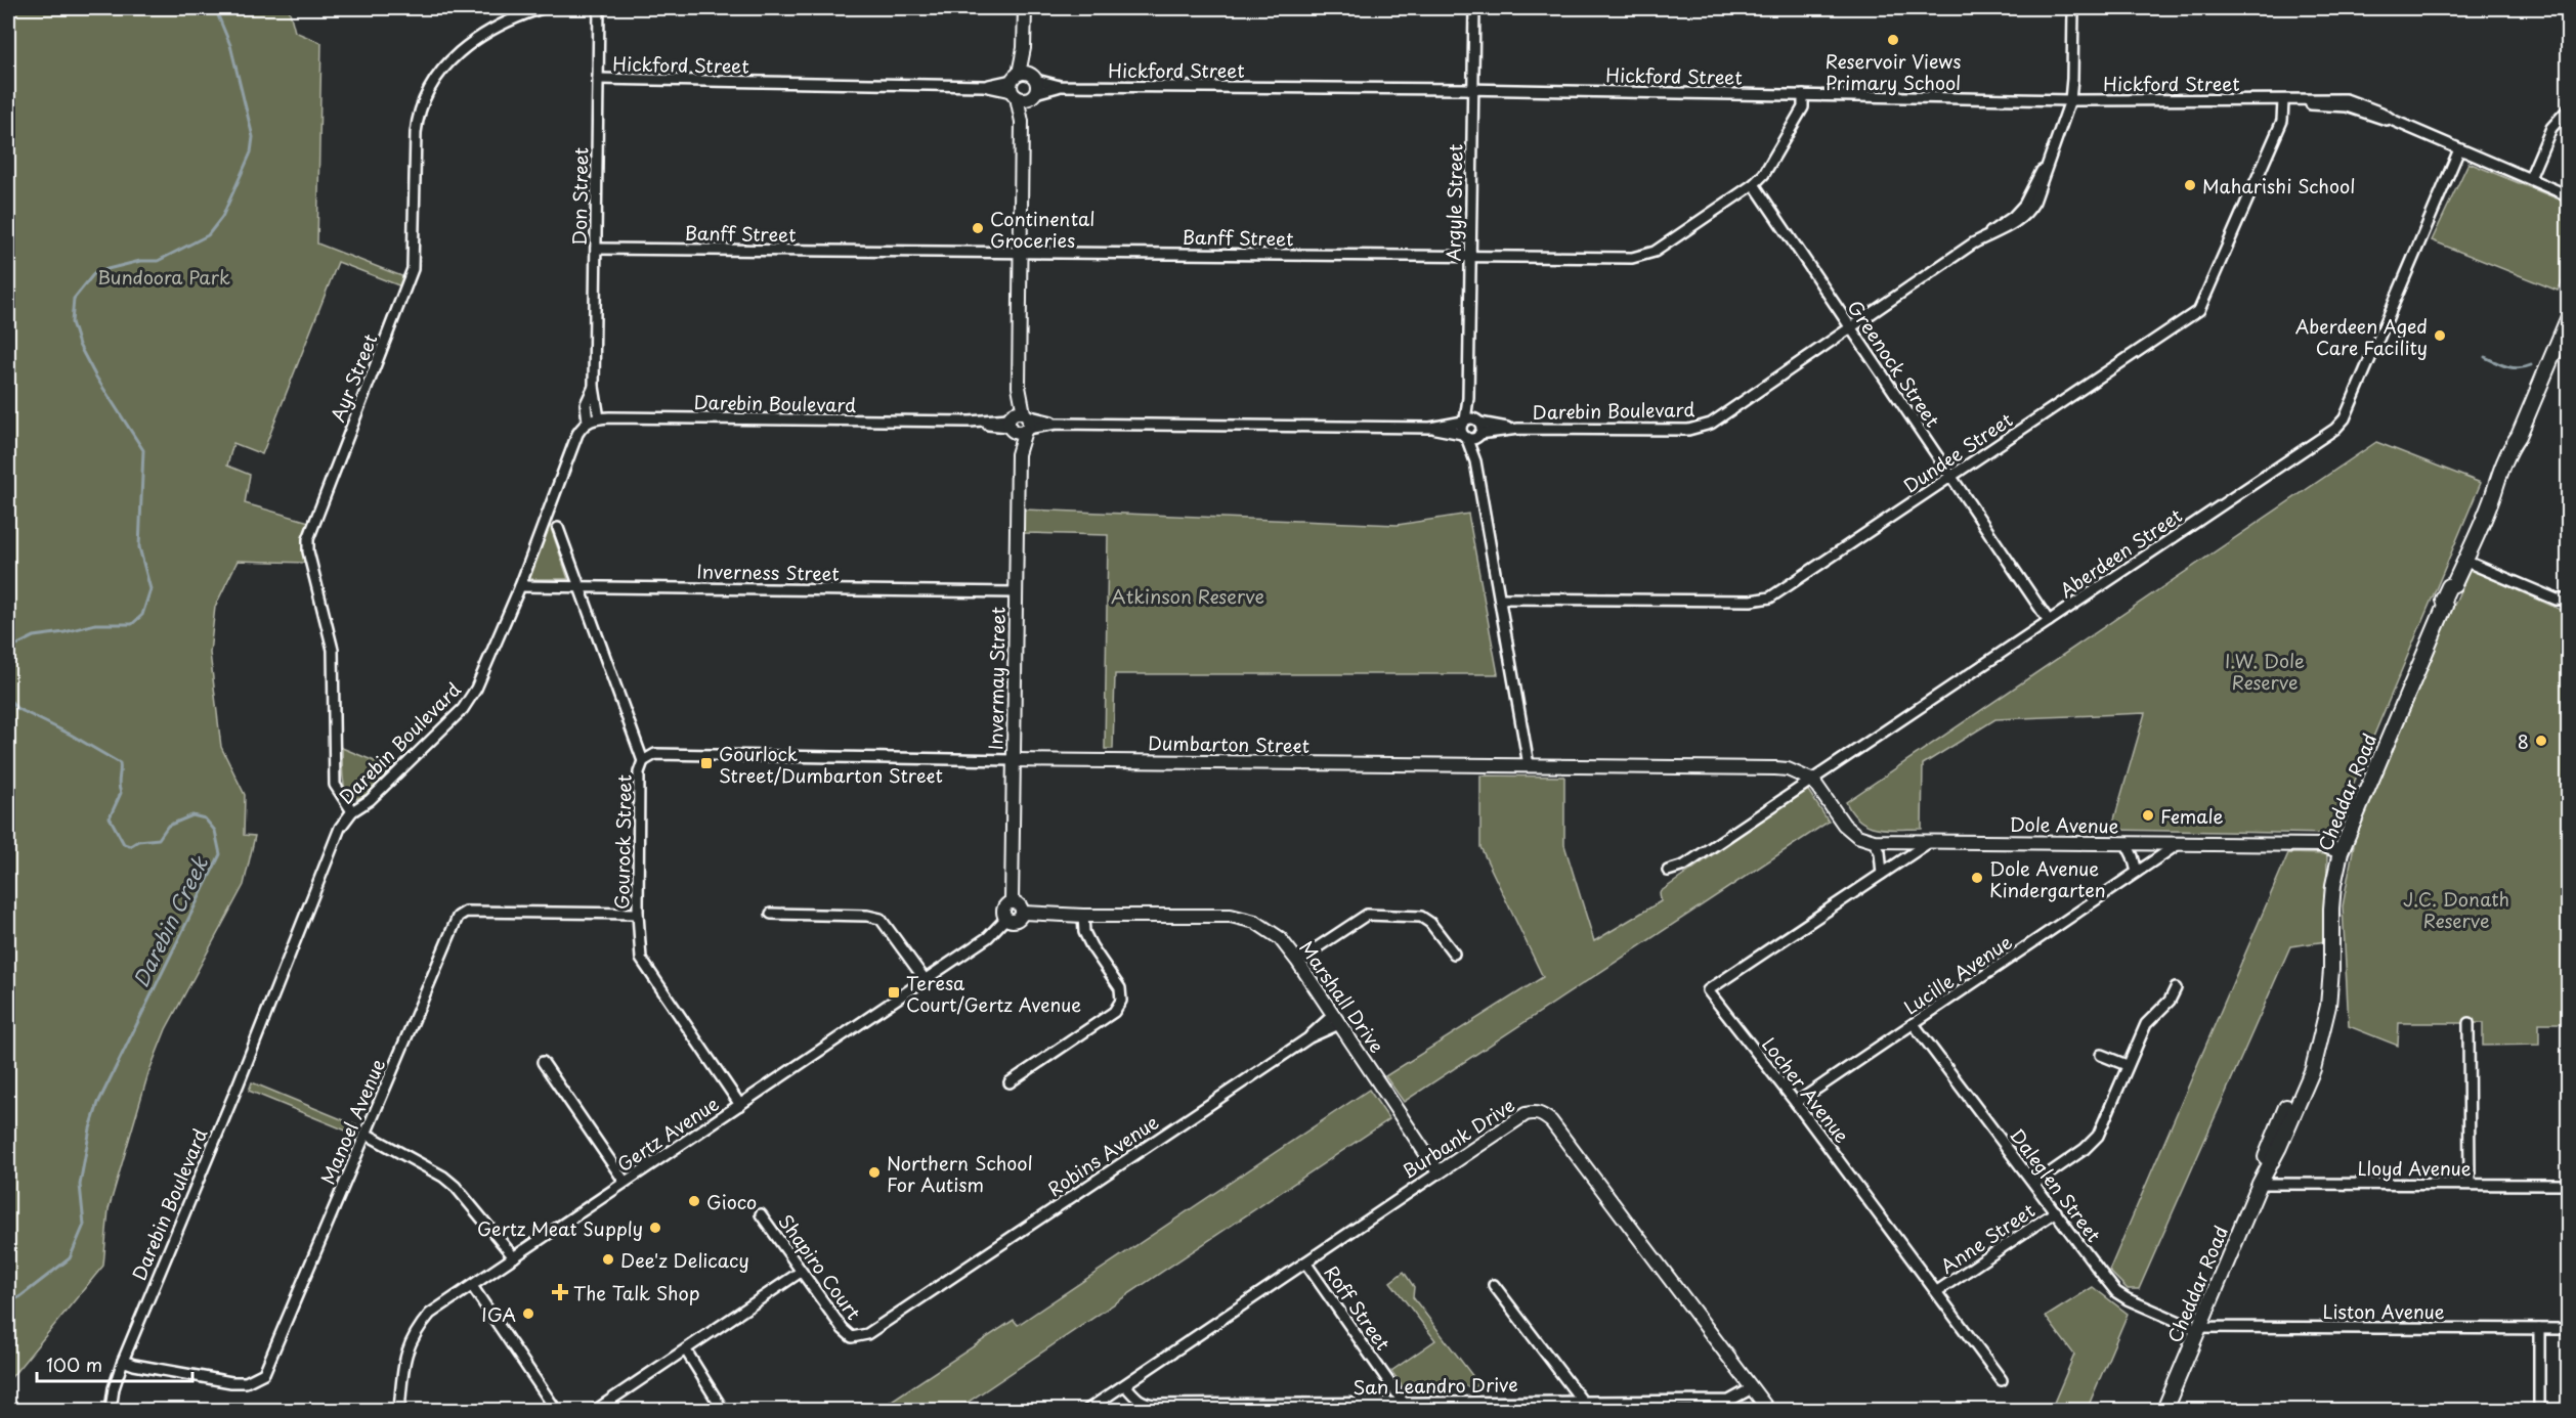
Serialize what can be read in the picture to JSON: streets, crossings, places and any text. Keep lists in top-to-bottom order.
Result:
{
  "streets": {
    "main road": ["Cheddar Road"],
    "street": [
      "Hickford Street",
      "Don Street",
      "Argyle Street",
      "Banff Street",
      "Greenock Street",
      "Ayr Street",
      "Darebin Boulevard",
      "Dundee Street",
      "Aberdeen Street",
      "Inverness Street",
      "Invermay Street",
      "Dumbarton Street",
      "Dole Avenue",
      "Gourock Street",
      "Lucille Avenue",
      "Marshall Drive",
      "Locher Avenue",
      "Manoel Avenue",
      "Gertz Avenue",
      "Burbank Drive",
      "Robins Avenue",
      "Lloyd Avenue",
      "Daleglen Street",
      "Anne Street",
      "Shapiro Court",
      "Roff Street",
      "Liston Avenue",
      "San Leandro Drive"
    ]
  },
  "crossings": [
    ["Hickford Street", "Don Street"],
    ["Hickford Street", "Argyle Street"],
    ["Hickford Street", "Banff Street"],
    ["Hickford Street", "Darebin Boulevard"],
    ["Hickford Street", "Dundee Street"],
    ["Hickford Street", "Aberdeen Street"],
    ["Hickford Street", "Invermay Street"],
    ["Don Street", "Banff Street"],
    ["Don Street", "Darebin Boulevard"],
    ["Argyle Street", "Banff Street"],
    ["Argyle Street", "Darebin Boulevard"],
    ["Banff Street", "Greenock Street"],
    ["Banff Street", "Invermay Street"],
    ["Greenock Street", "Darebin Boulevard"],
    ["Greenock Street", "Dundee Street"],
    ["Greenock Street", "Aberdeen Street"],
    ["Ayr Street", "Darebin Boulevard"],
    ["Darebin Boulevard", "Inverness Street"],
    ["Darebin Boulevard", "Invermay Street"],
    ["Darebin Boulevard", "Manoel Avenue"],
    ["Aberdeen Street", "Dumbarton Street"],
    ["Aberdeen Street", "Dole Avenue"],
    ["Inverness Street", "Invermay Street"],
    ["Inverness Street", "Gourock Street"],
    ["Invermay Street", "Dumbarton Street"],
    ["Invermay Street", "Marshall Drive"],
    ["Invermay Street", "Gertz Avenue"],
    ["Dumbarton Street", "Dole Avenue"],
    ["Dumbarton Street", "Gourock Street"],
    ["Cheddar Road", "Dole Avenue"],
    ["Cheddar Road", "Lloyd Avenue"],
    ["Cheddar Road", "Daleglen Street"],
    ["Cheddar Road", "Liston Avenue"],
    ["Dole Avenue", "Lucille Avenue"],
    ["Dole Avenue", "Locher Avenue"],
    ["Gourock Street", "Manoel Avenue"],
    ["Gourock Street", "Gertz Avenue"],
    ["Lucille Avenue", "Locher Avenue"],
    ["Lucille Avenue", "Daleglen Street"],
    ["Marshall Drive", "Gertz Avenue"],
    ["Marshall Drive", "Burbank Drive"],
    ["Marshall Drive", "Robins Avenue"],
    ["Locher Avenue", "Anne Street"],
    ["Burbank Drive", "Roff Street"],
    ["Burbank Drive", "San Leandro Drive"],
    ["Robins Avenue", "Shapiro Court"],
    ["Daleglen Street", "Anne Street"],
    ["Daleglen Street", "Liston Avenue"],
    ["Roff Street", "San Leandro Drive"]
  ],
  "water": ["Darebin Creek"],
  "parks": [
    "Bundoora Park",
    "Atkinson Reserve",
    "I.W. Dole Reserve",
    "J.C. Donath Reserve"
  ],
  "places": {
    "other": [
      "Reservoir Views Primary School",
      "Maharishi School",
      "Continental Groceries",
      "Aberdeen Aged Care Facility",
      "8",
      "Female",
      "Dole Avenue Kindergarten",
      "Northern School For Autism",
      "Gioco",
      "Gertz Meat Supply",
      "Dee'z Delicacy",
      "IGA"
    ],
    "transit": ["Gourlock Street/Dumbarton Street", "Teresa Court/Gertz Avenue"],
    "health": ["The Talk Shop"]
  },
  "scale_bar": "100 m"
}
